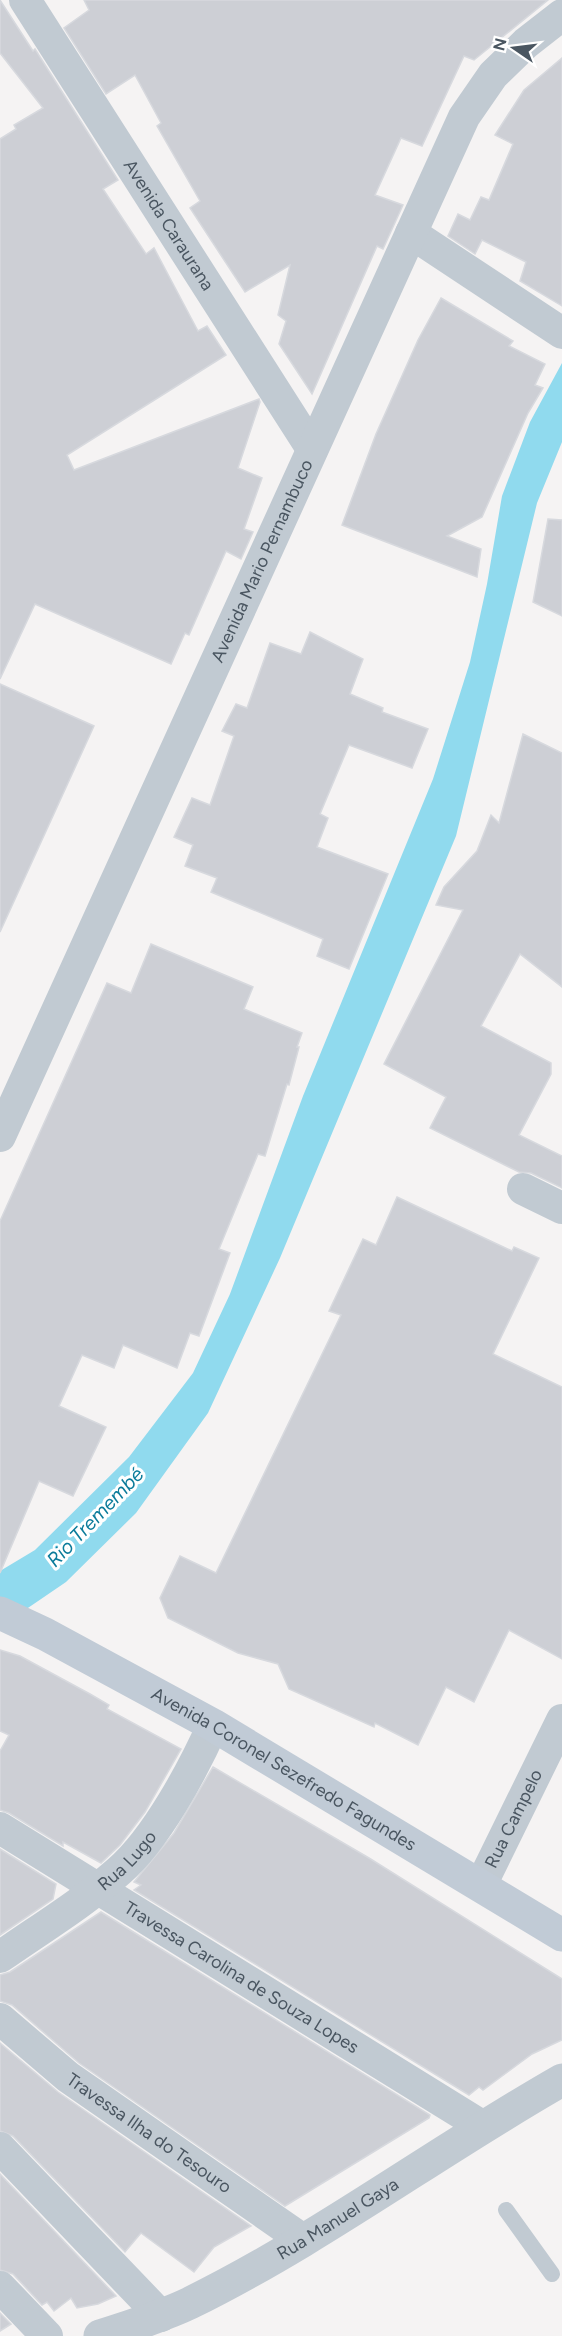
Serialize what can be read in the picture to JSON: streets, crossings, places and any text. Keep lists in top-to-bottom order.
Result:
{
  "streets": {
    "main road": ["Avenida Coronel Sezefredo Fagundes"],
    "street": [
      "Avenida Caraurana",
      "Avenida Mario Pernambuco",
      "Rua Campelo",
      "Rua Lugo",
      "Travessa Carolina de Souza Lopes",
      "Travessa Ilha do Tesouro",
      "Rua Manuel Gaya"
    ]
  },
  "crossings": [
    ["Avenida Caraurana", "Avenida Mario Pernambuco"],
    ["Avenida Coronel Sezefredo Fagundes", "Rua Campelo"],
    ["Avenida Coronel Sezefredo Fagundes", "Rua Lugo"],
    ["Rua Lugo", "Travessa Carolina de Souza Lopes"],
    ["Travessa Carolina de Souza Lopes", "Rua Manuel Gaya"],
    ["Travessa Ilha do Tesouro", "Rua Manuel Gaya"]
  ],
  "water": ["Rio Tremembé"],
  "north": "left"
}
